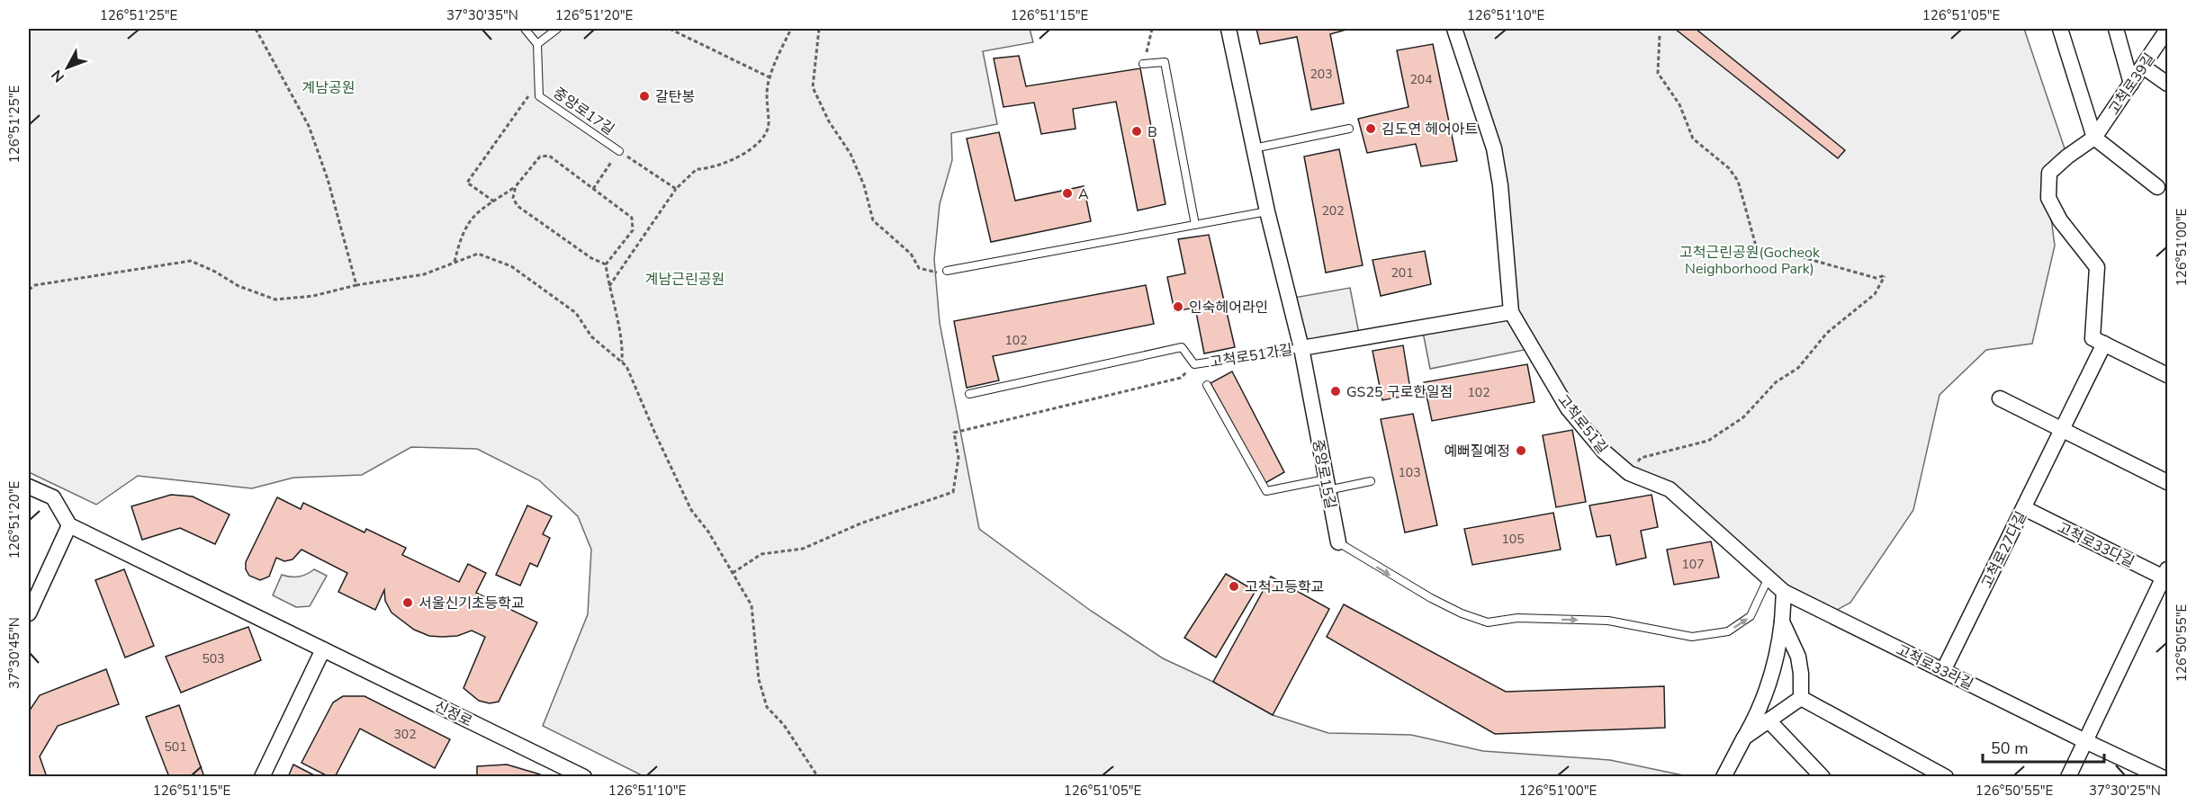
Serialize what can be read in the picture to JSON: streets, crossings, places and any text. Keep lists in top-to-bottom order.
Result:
{
  "streets": {
    "street": [
      "고척로39길",
      "고척로51가길",
      "고척로51길",
      "중앙로15길",
      "고척로33다길",
      "고척로27다길",
      "고척로33라길",
      "신정로"
    ],
    "lane": ["중앙로17길"]
  },
  "crossings": [
    ["고척로39길", "고척로27다길"],
    ["고척로51가길", "고척로51길"],
    ["고척로51가길", "중앙로15길"],
    ["고척로51길", "중앙로15길"],
    ["고척로51길", "고척로33라길"],
    ["고척로33다길", "고척로27다길"],
    ["고척로27다길", "고척로33라길"]
  ],
  "one_way": ["중앙로15길"],
  "parks": ["계남공원", "고척근린공원(Gocheok Neighborhood Park)", "계남근린공원"],
  "places": [
    "갈탄봉",
    "김도연 헤어아트",
    "B",
    "A",
    "인숙헤어라인",
    "GS25 구로한일점",
    "예뻐질예정",
    "고척고등학교",
    "서울신기초등학교"
  ],
  "house_numbers": [
    "203",
    "204",
    "202",
    "201",
    "102",
    "102",
    "103",
    "105",
    "107",
    "503",
    "302",
    "501"
  ],
  "scale_bar": "50 m",
  "north": "bottom left",
  "coordinates": [
    "126°51'25\"E",
    "37°30'35\"N",
    "126°51'20\"E",
    "126°51'15\"E",
    "126°51'10\"E",
    "126°51'05\"E",
    "126°51'00\"E",
    "126°50'55\"E",
    "37°30'45\"N",
    "37°30'25\"N"
  ]
}
